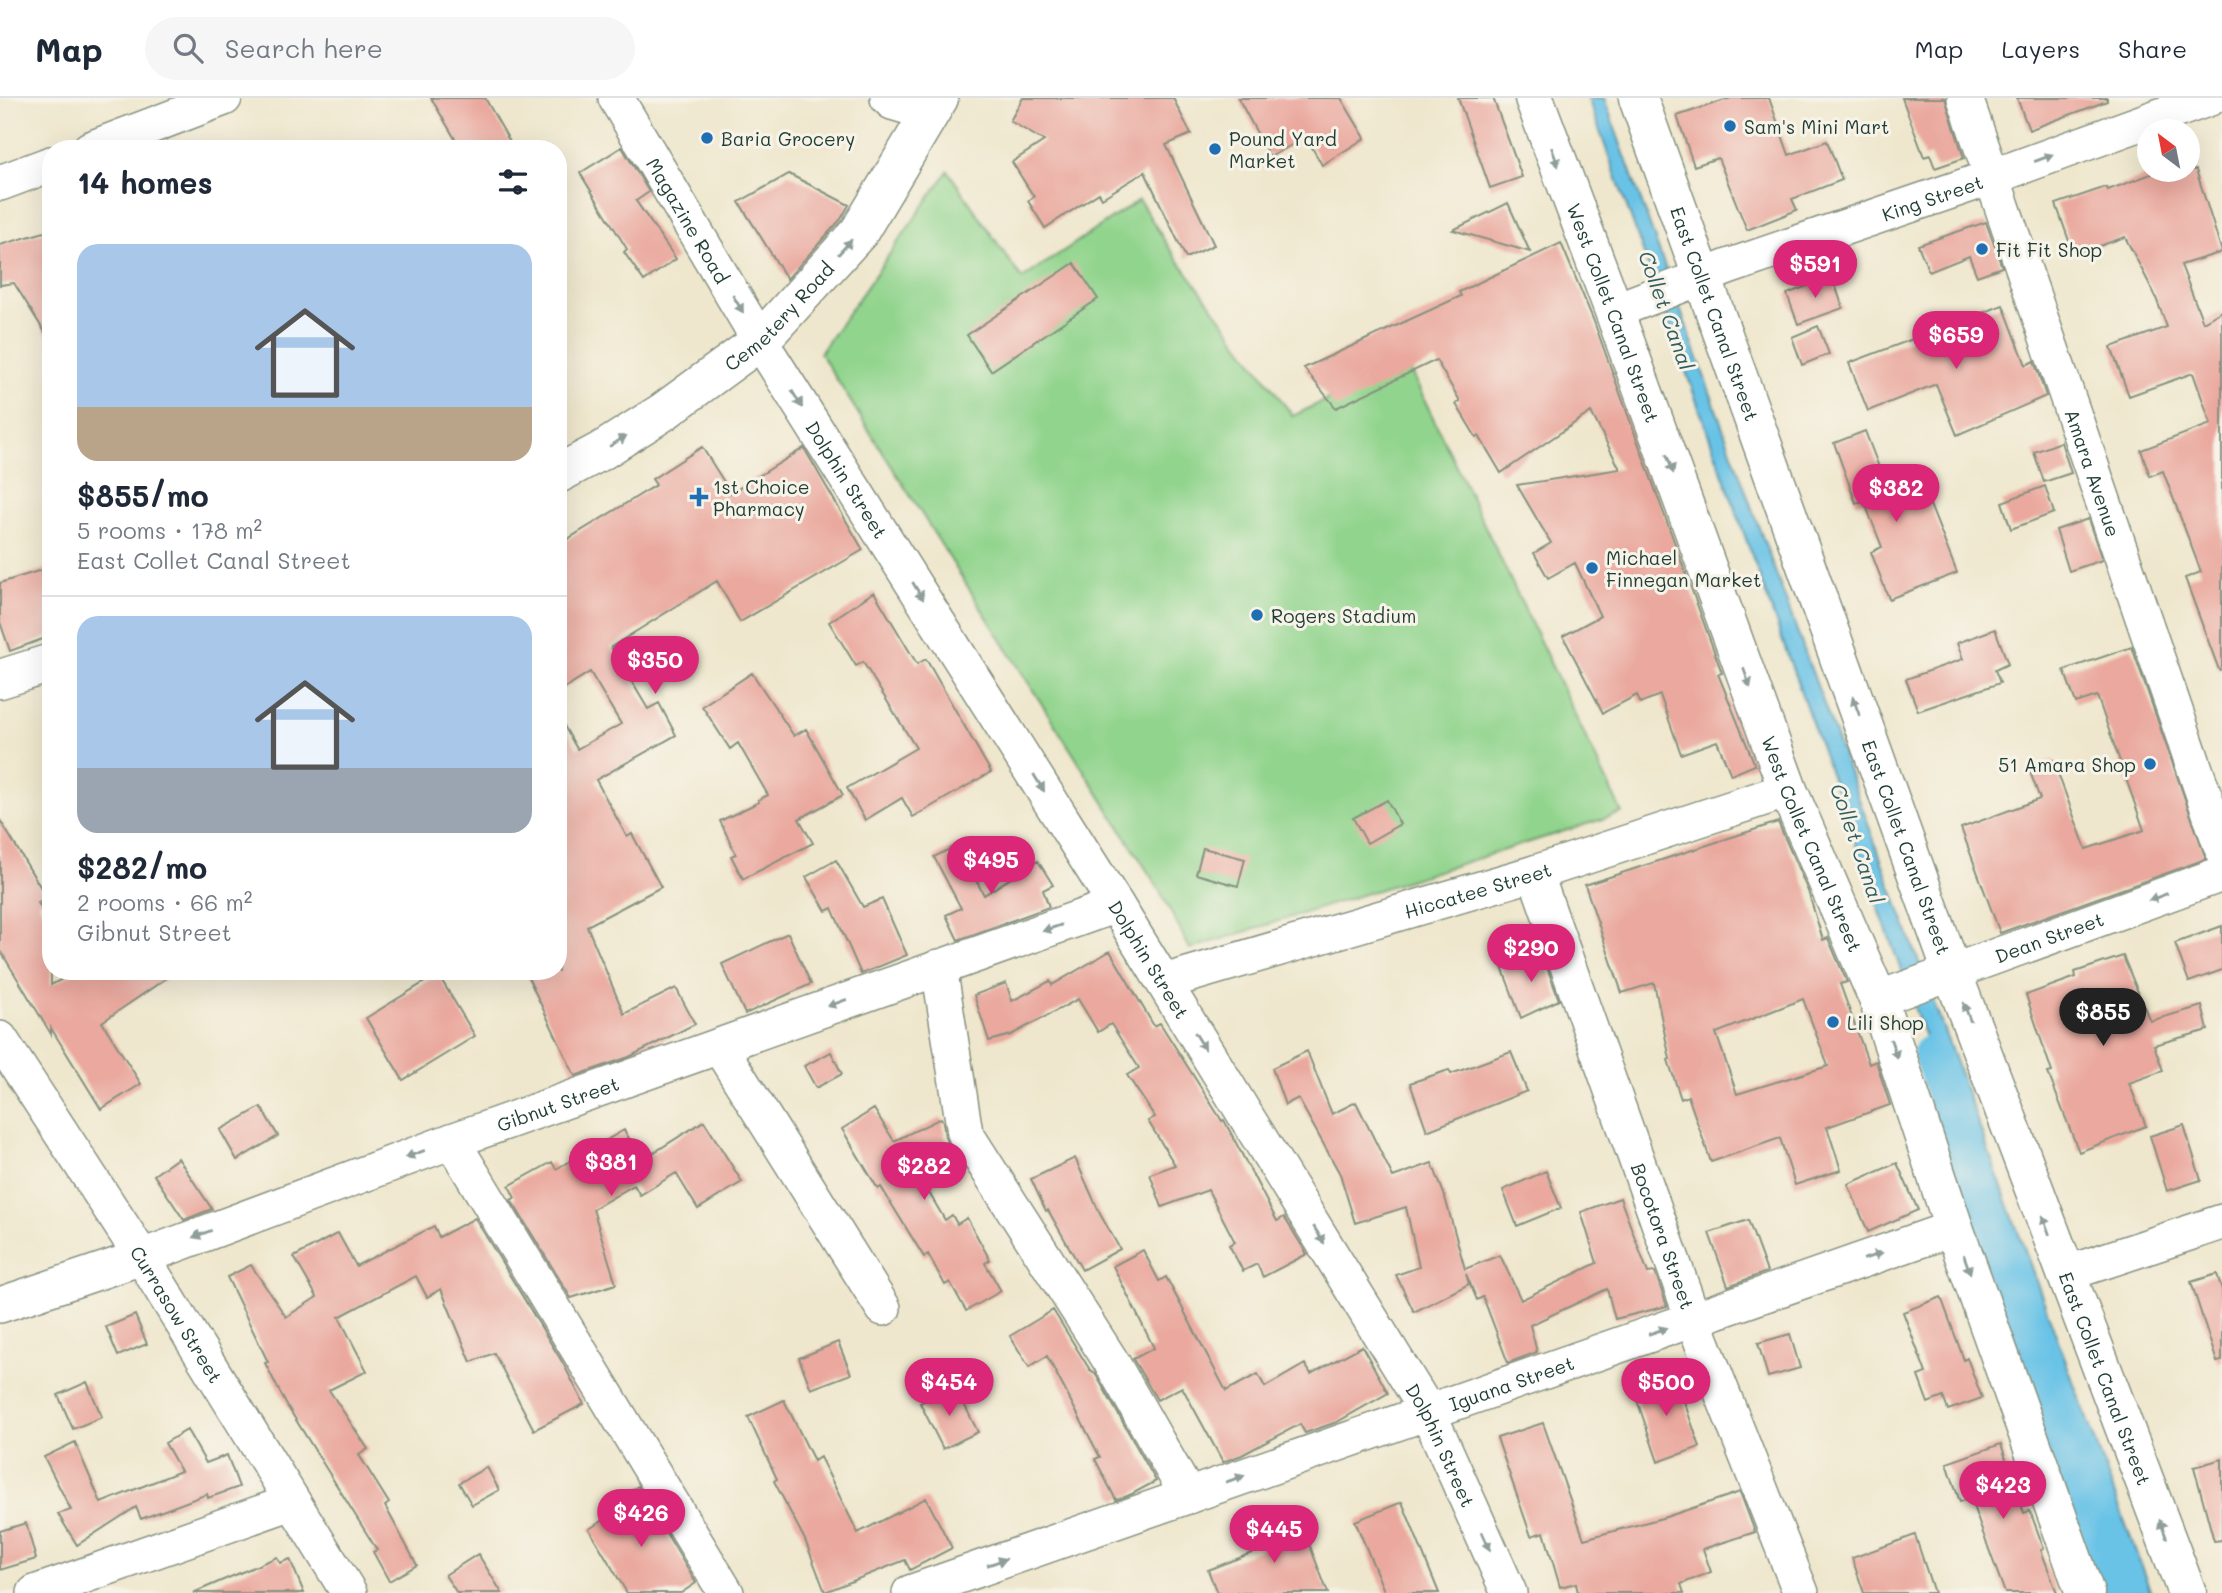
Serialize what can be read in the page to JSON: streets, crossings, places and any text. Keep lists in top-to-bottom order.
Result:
{
  "streets": {
    "street": [
      "King Street",
      "Magazine Road",
      "Cemetery Road",
      "West Collet Canal Street",
      "East Collet Canal Street",
      "Amara Avenue",
      "Dolphin Street",
      "Hiccatee Street",
      "Dean Street",
      "Gibnut Street",
      "Bocotora Street",
      "Currasow Street",
      "Iguana Street"
    ]
  },
  "crossings": [
    ["King Street", "West Collet Canal Street"],
    ["King Street", "East Collet Canal Street"],
    ["King Street", "Amara Avenue"],
    ["Magazine Road", "Cemetery Road"],
    ["Magazine Road", "Dolphin Street"],
    ["Cemetery Road", "Dolphin Street"],
    ["West Collet Canal Street", "Hiccatee Street"],
    ["West Collet Canal Street", "Dean Street"],
    ["West Collet Canal Street", "Iguana Street"],
    ["East Collet Canal Street", "Dean Street"],
    ["Dolphin Street", "Hiccatee Street"],
    ["Dolphin Street", "Gibnut Street"],
    ["Dolphin Street", "Iguana Street"],
    ["Hiccatee Street", "Bocotora Street"],
    ["Gibnut Street", "Currasow Street"],
    ["Bocotora Street", "Iguana Street"]
  ],
  "one_way": [
    "King Street",
    "Magazine Road",
    "Cemetery Road",
    "West Collet Canal Street",
    "East Collet Canal Street",
    "Dean Street",
    "Gibnut Street",
    "Iguana Street"
  ],
  "water": ["Collet Canal"],
  "places": {
    "other": [
      "Sam's Mini Mart",
      "Baria Grocery",
      "Pound Yard Market",
      "Fit Fit Shop",
      "Michael Finnegan Market",
      "Rogers Stadium",
      "51 Amara Shop",
      "Lili Shop"
    ],
    "health": ["1st Choice Pharmacy"]
  },
  "north": "top left",
  "page": {
    "header": "Map",
    "search": "Search here",
    "nav": ["Map", "Layers", "Share"],
    "heading": "14 homes",
    "list": [
      {
        "name": "$855/mo",
        "note": "5 rooms · 178 m² · East Collet Canal Street"
      },
      {
        "name": "$282/mo",
        "note": "2 rooms · 66 m² · Gibnut Street"
      }
    ],
    "price": [
      "$591",
      "$659",
      "$382",
      "$350",
      "$495",
      "$290",
      "$855",
      "$381",
      "$282",
      "$454",
      "$500",
      "$423",
      "$426",
      "$445"
    ]
  }
}
